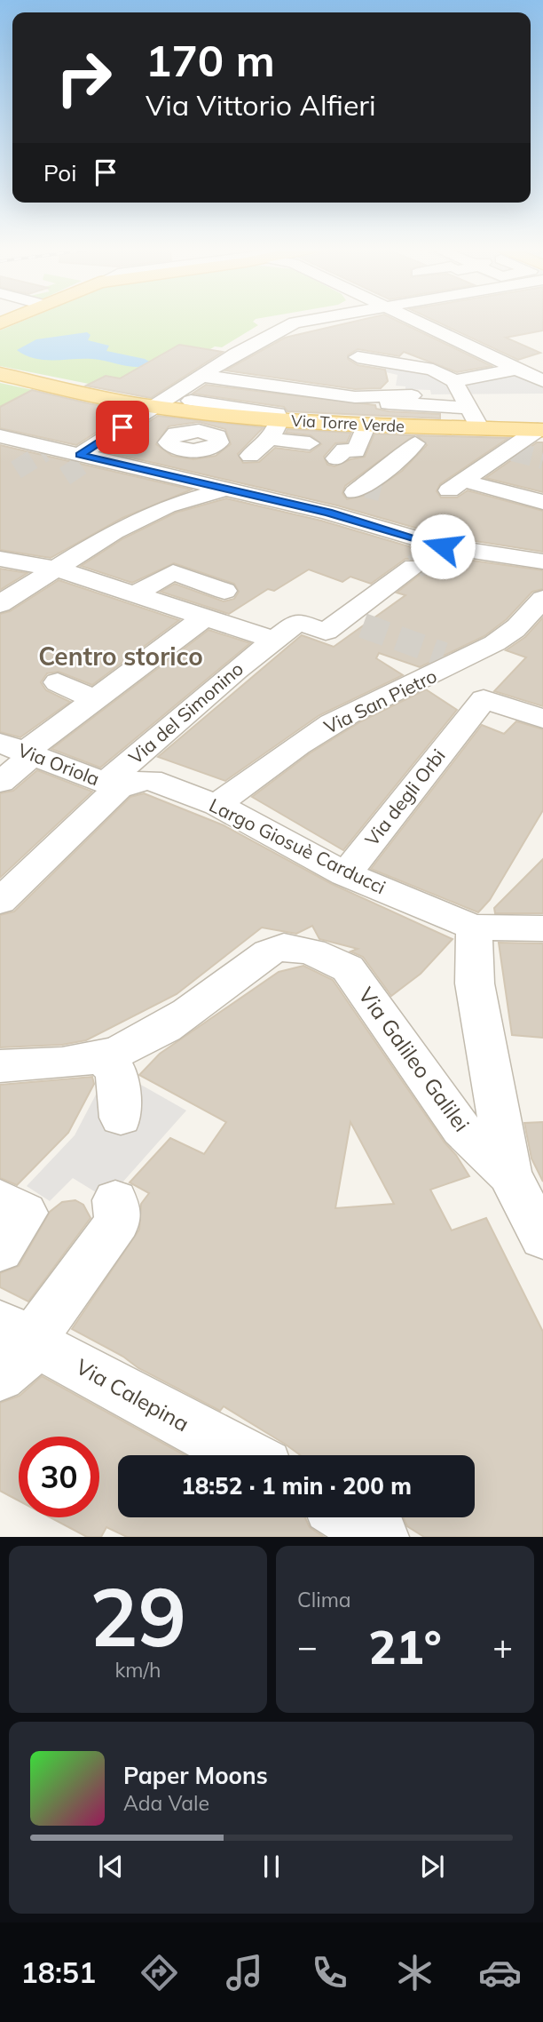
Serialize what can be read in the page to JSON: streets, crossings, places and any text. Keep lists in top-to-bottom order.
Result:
{
  "streets": {
    "main road": ["Via Torre Verde"],
    "street": [
      "Via San Pietro",
      "Via del Simonino",
      "Via Oriola",
      "Via degli Orbi",
      "Largo Giosuè Carducci",
      "Via Galileo Galilei",
      "Via Calepina"
    ]
  },
  "crossings": [
    ["Via San Pietro", "Largo Giosuè Carducci"],
    ["Via del Simonino", "Via Oriola"],
    ["Via del Simonino", "Largo Giosuè Carducci"],
    ["Via Oriola", "Largo Giosuè Carducci"],
    ["Via degli Orbi", "Largo Giosuè Carducci"],
    ["Largo Giosuè Carducci", "Via Galileo Galilei"]
  ],
  "districts": ["Centro storico"],
  "page": {
    "turn": ["170 m", "Via Vittorio Alfieri"],
    "then": "Poi",
    "limit": "30",
    "trip": "18:52 · 1 min · 200 m",
    "tile": [
      ["29", "km/h"],
      "Clima"
    ],
    "heat": ["−", "21°", "+"],
    "song": ["Paper Moons", "Ada Vale"],
    "tabs": "18:51"
  }
}
